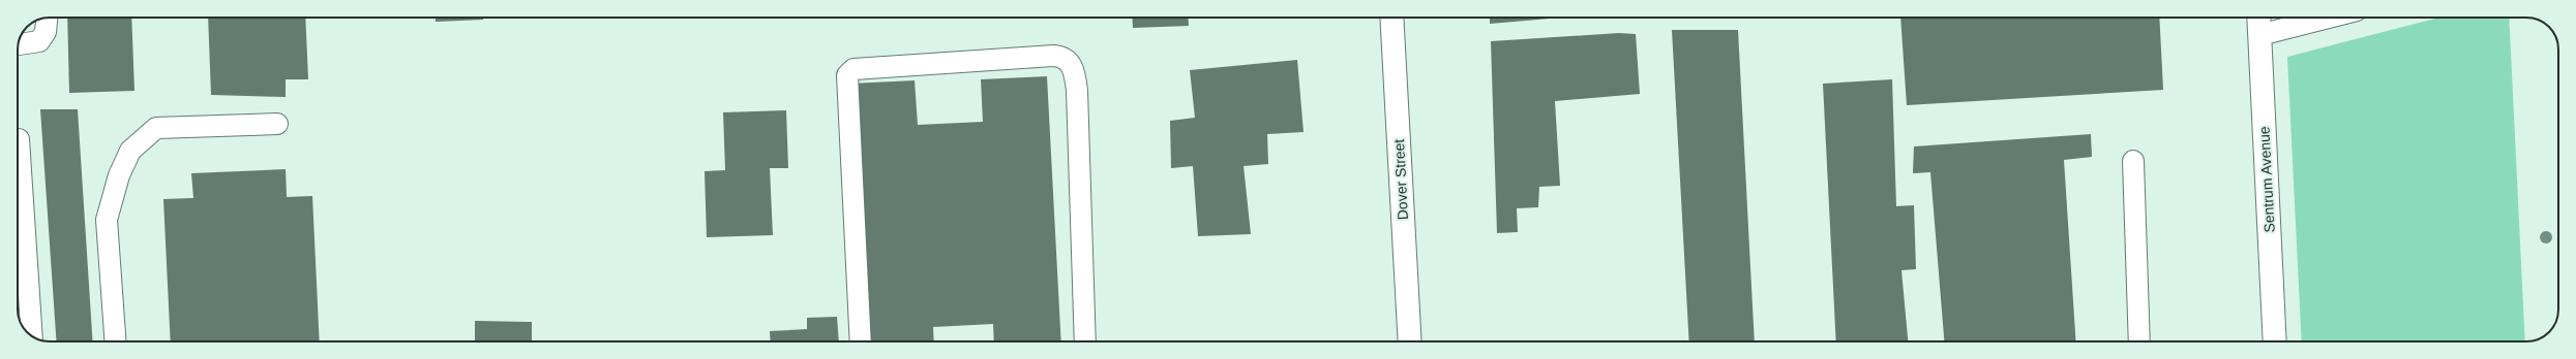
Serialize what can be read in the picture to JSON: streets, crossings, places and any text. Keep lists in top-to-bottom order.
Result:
{
  "streets": {
    "street": ["Dover Street", "Sentrum Avenue"]
  }
}
